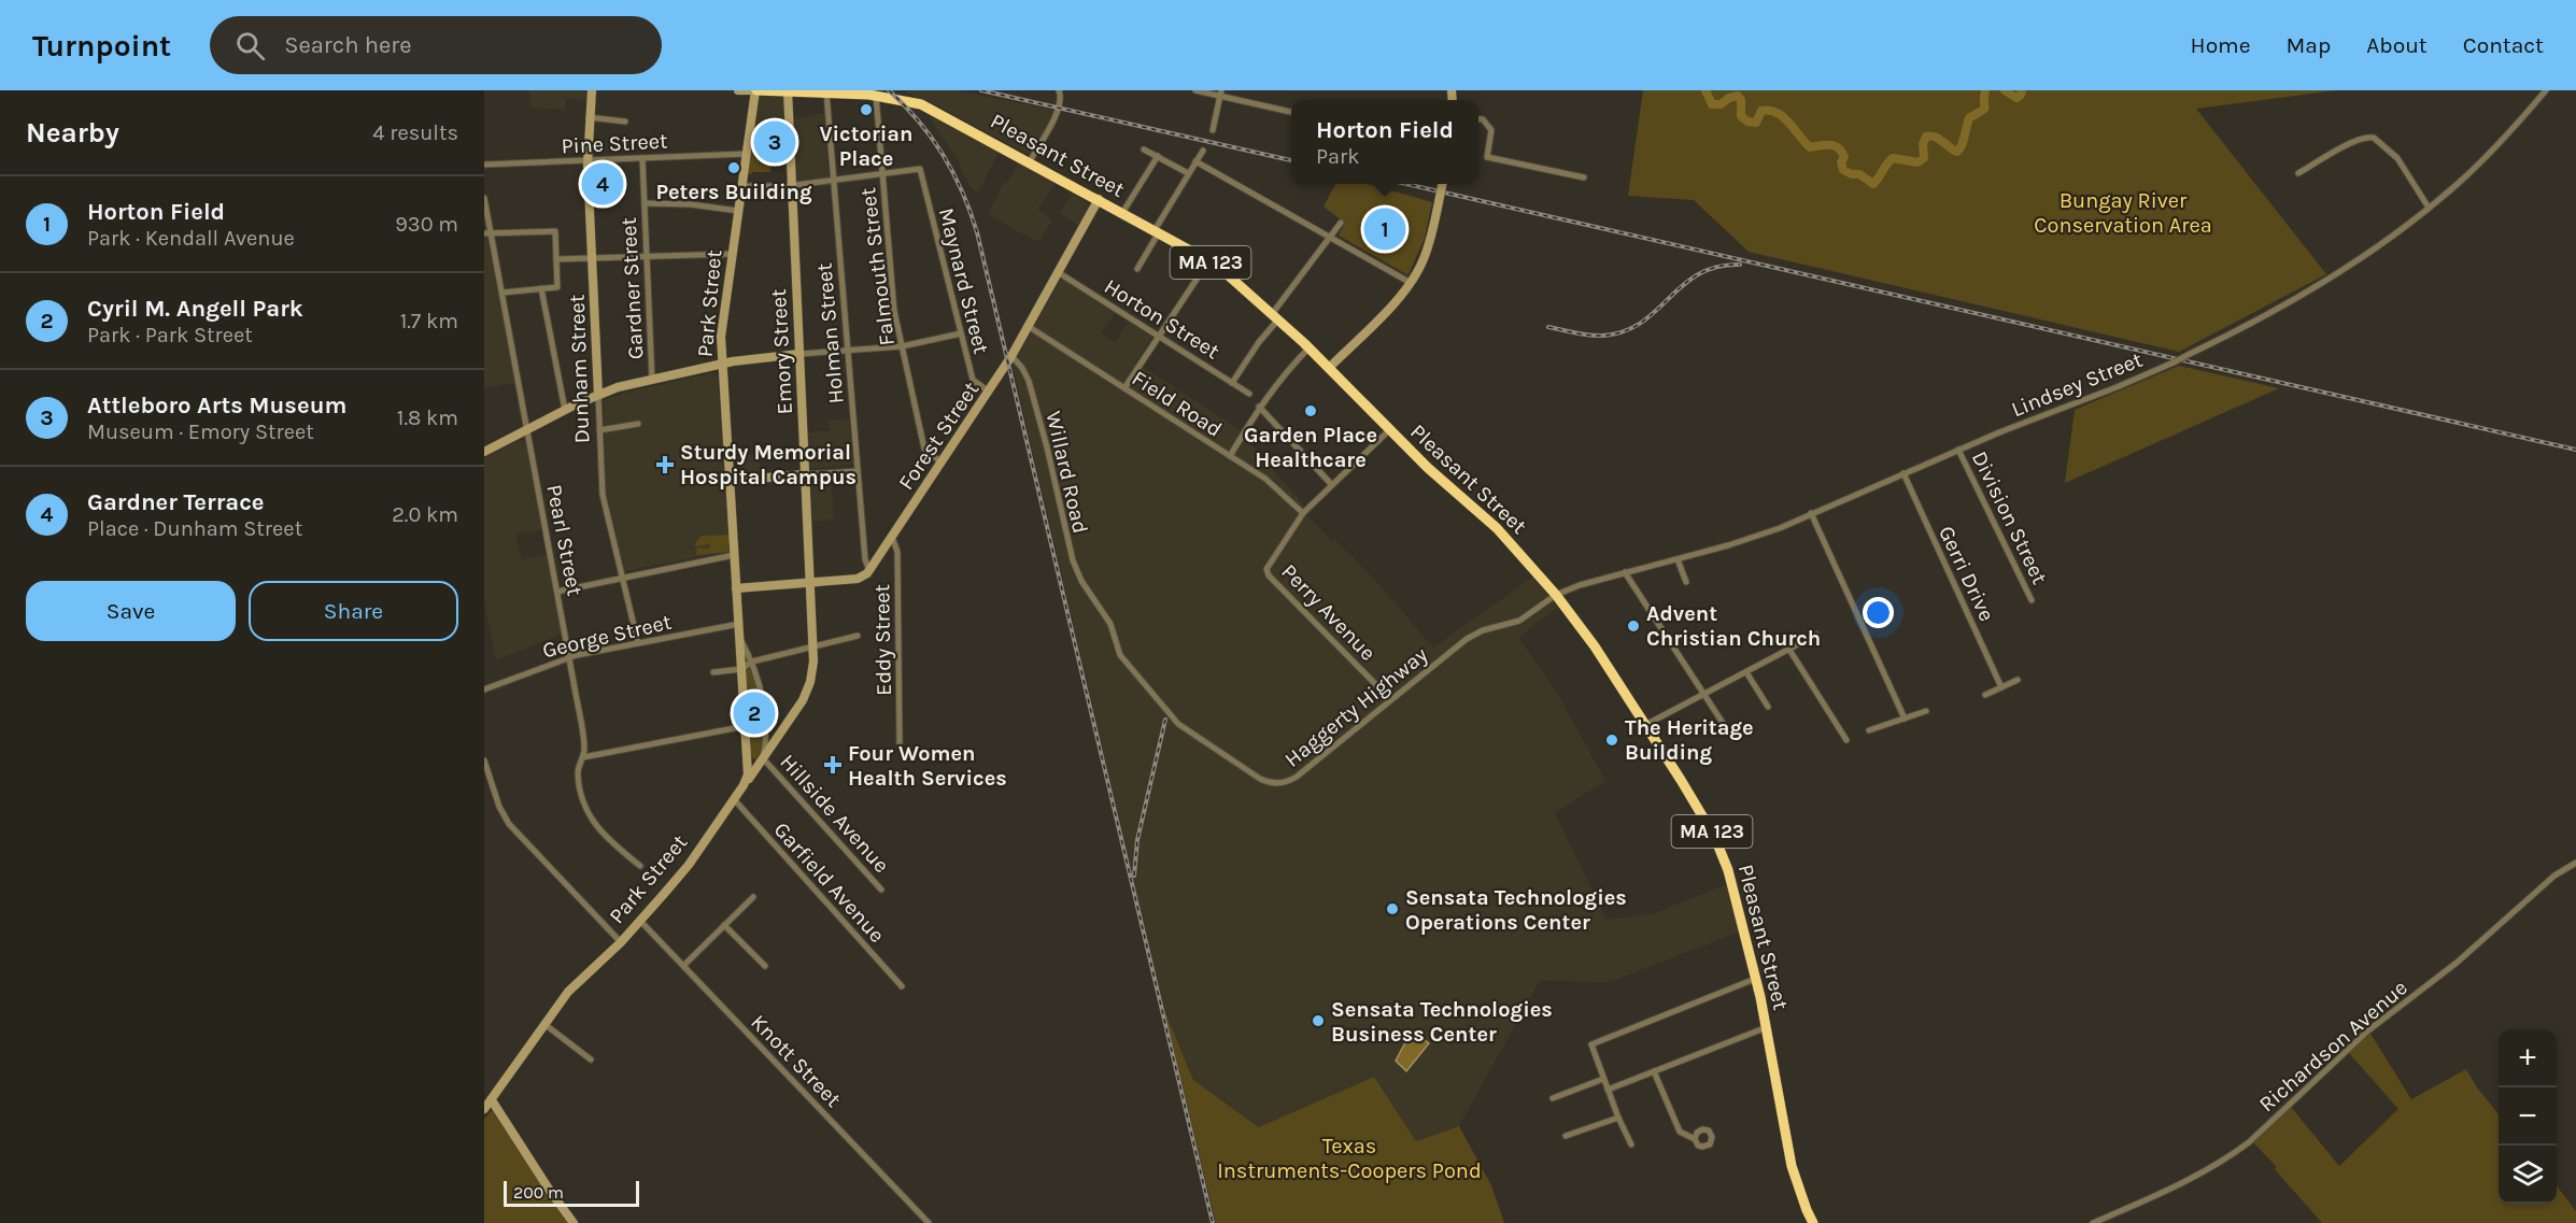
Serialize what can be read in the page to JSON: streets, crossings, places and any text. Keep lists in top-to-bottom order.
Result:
{
  "streets": {
    "highway": ["Pleasant Street", "MA 123"],
    "main road": [
      "Park Street",
      "Emory Street",
      "Dunham Street",
      "Forest Street"
    ],
    "street": [
      "Pine Street",
      "Falmouth Street",
      "Maynard Street",
      "Gardner Street",
      "Horton Street",
      "Holman Street",
      "Lindsey Street",
      "Field Road",
      "Willard Road",
      "Division Street",
      "Pearl Street",
      "Gerri Drive",
      "Perry Avenue",
      "George Street",
      "Eddy Street",
      "Haggerty Highway",
      "Hillside Avenue",
      "Garfield Avenue",
      "Richardson Avenue",
      "Knott Street"
    ]
  },
  "crossings": [
    ["Pine Street", "Gardner Street"],
    ["Pine Street", "Park Street"],
    ["Pine Street", "Dunham Street"],
    ["Pleasant Street", "Falmouth Street"],
    ["Pleasant Street", "Park Street"],
    ["Pleasant Street", "Holman Street"],
    ["Pleasant Street", "Emory Street"],
    ["Pleasant Street", "Lindsey Street"],
    ["Pleasant Street", "Forest Street"],
    ["Pleasant Street", "Perry Avenue"],
    ["Pleasant Street", "Haggerty Highway"],
    ["Falmouth Street", "Maynard Street"],
    ["Falmouth Street", "Forest Street"],
    ["Maynard Street", "Forest Street"],
    ["Park Street", "Emory Street"],
    ["Park Street", "George Street"],
    ["Park Street", "Hillside Avenue"],
    ["Park Street", "Garfield Avenue"],
    ["Park Street", "Knott Street"],
    ["Horton Street", "Forest Street"],
    ["Holman Street", "Forest Street"],
    ["Emory Street", "Hillside Avenue"],
    ["Dunham Street", "George Street"],
    ["Lindsey Street", "Division Street"],
    ["Lindsey Street", "Gerri Drive"],
    ["Lindsey Street", "Haggerty Highway"],
    ["Field Road", "Forest Street"],
    ["Field Road", "Perry Avenue"],
    ["Forest Street", "Willard Road"],
    ["Forest Street", "Eddy Street"],
    ["Willard Road", "Haggerty Highway"],
    ["Pearl Street", "George Street"],
    ["Perry Avenue", "Haggerty Highway"]
  ],
  "parks": ["Bungay River Conservation Area", "Texas Instruments-Coopers Pond"],
  "places": {
    "other": [
      "Victorian Place",
      "Peters Building",
      "Garden Place Healthcare",
      "Advent Christian Church",
      "The Heritage Building",
      "Sensata Technologies Operations Center",
      "Sensata Technologies Business Center"
    ],
    "health": ["Sturdy Memorial Hospital Campus", "Four Women Health Services"]
  },
  "scale_bar": "200 m",
  "page": {
    "header": "Turnpoint",
    "search": "Search here",
    "nav": [
      "Home",
      "Map",
      "About",
      "Contact"
    ],
    "heading": ["Nearby", "4 results"],
    "popup": ["Horton Field", "Park"],
    "pins": [
      "3",
      "4",
      "1",
      "2"
    ],
    "list": [
      {
        "mark": "1",
        "name": "Horton Field",
        "note": "Park · Kendall Avenue",
        "value": "930 m"
      },
      {
        "mark": "2",
        "name": "Cyril M. Angell Park",
        "note": "Park · Park Street",
        "value": "1.7 km"
      },
      {
        "mark": "3",
        "name": "Attleboro Arts Museum",
        "note": "Museum · Emory Street",
        "value": "1.8 km"
      },
      {
        "mark": "4",
        "name": "Gardner Terrace",
        "note": "Place · Dunham Street",
        "value": "2.0 km"
      }
    ],
    "buttons": ["Save", "Share"],
    "map_buttons": ["+", "−"],
    "scale": "200 m"
  }
}
